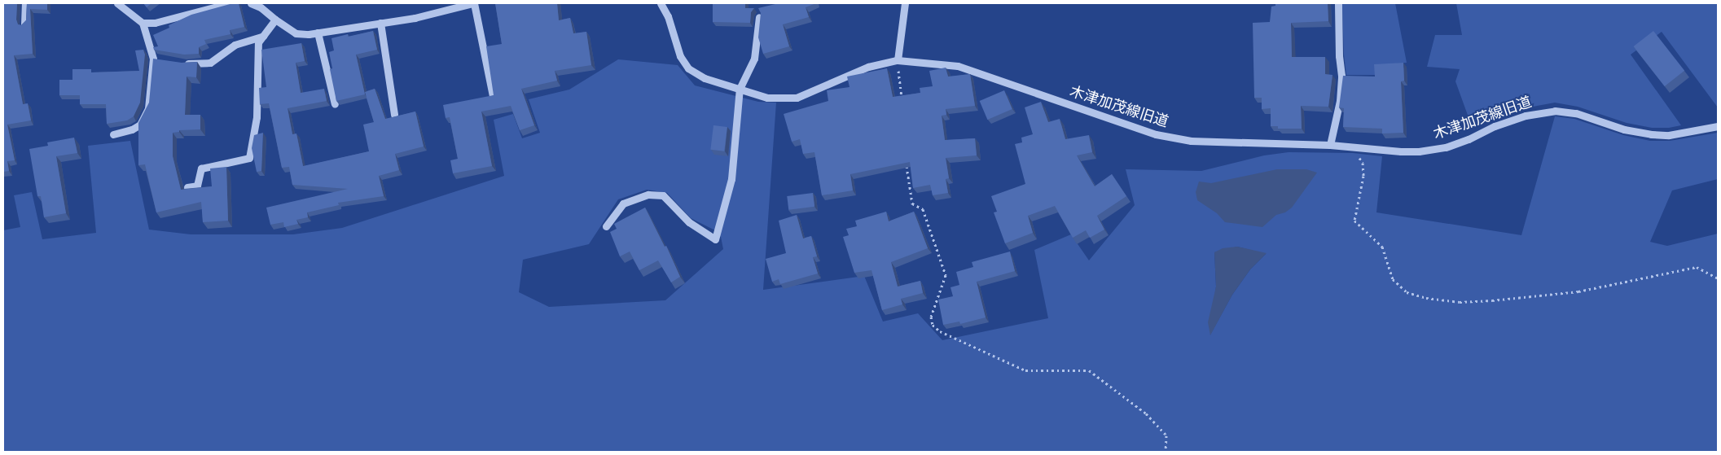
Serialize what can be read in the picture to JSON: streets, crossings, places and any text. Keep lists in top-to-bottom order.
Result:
{
  "streets": {
    "street": ["木津加茂線旧道"]
  }
}
